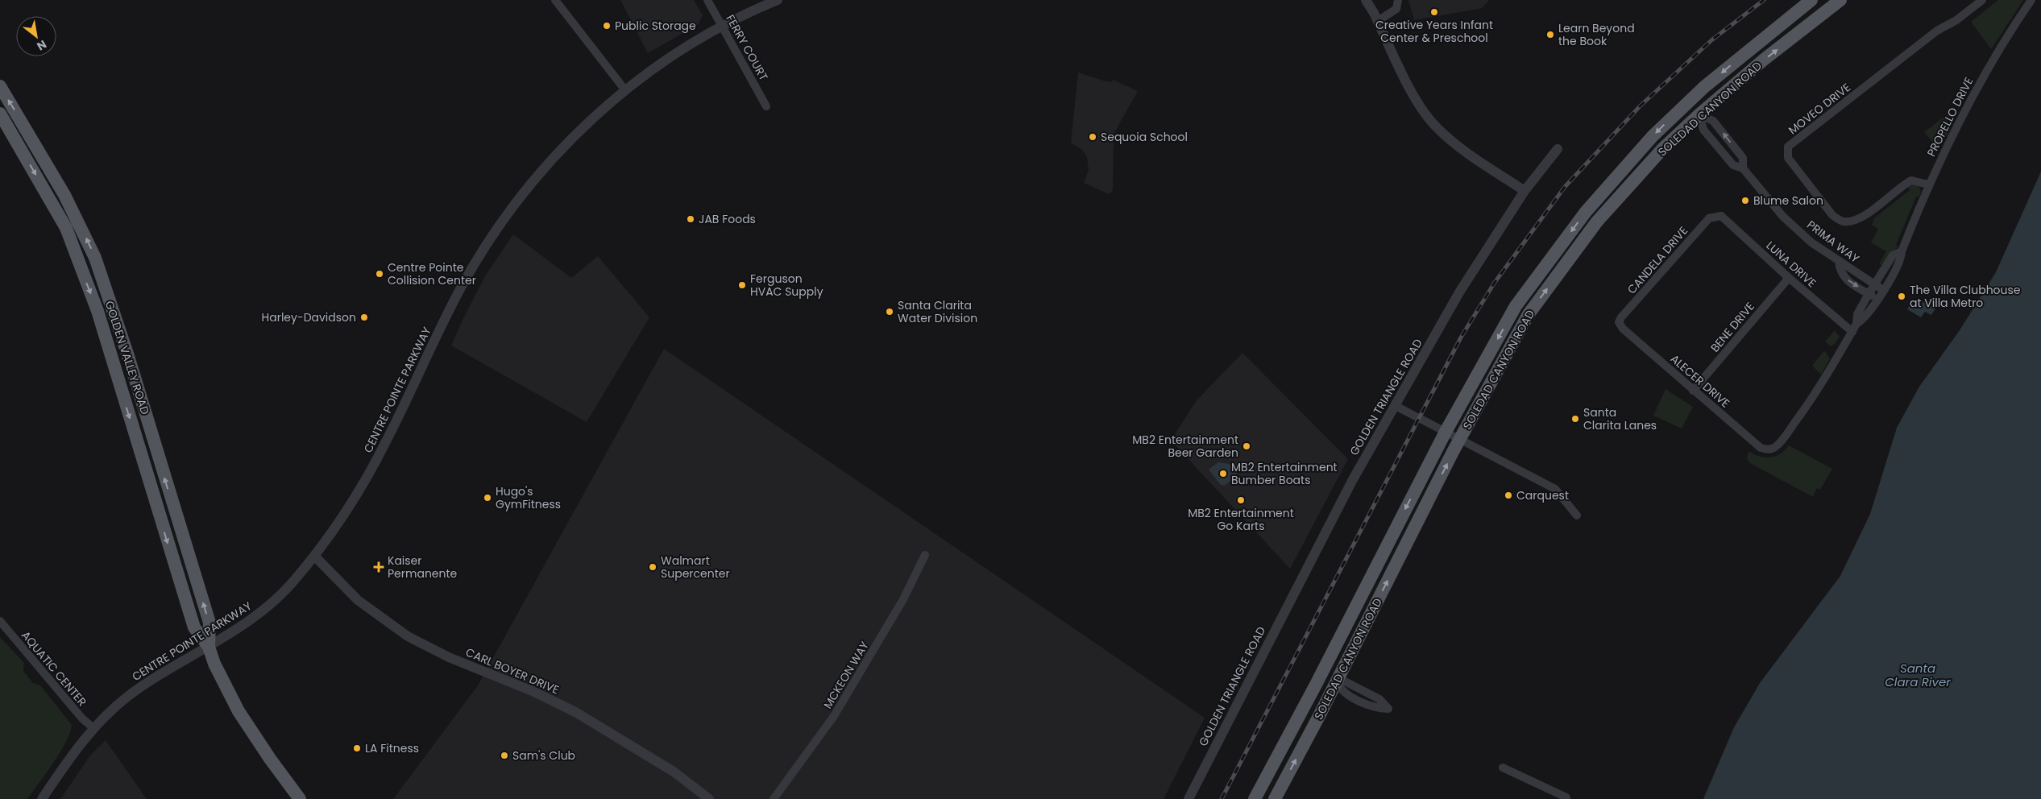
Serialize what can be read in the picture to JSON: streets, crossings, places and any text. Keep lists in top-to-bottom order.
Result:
{
  "streets": {
    "main road": ["SOLEDAD CANYON ROAD", "GOLDEN VALLEY ROAD"],
    "street": [
      "FERRY COURT",
      "MOVEO DRIVE",
      "PROPELLO DRIVE",
      "PRIMA WAY",
      "CANDELA DRIVE",
      "LUNA DRIVE",
      "BENE DRIVE",
      "ALECER DRIVE",
      "CENTRE POINTE PARKWAY",
      "GOLDEN TRIANGLE ROAD",
      "AQUATIC CENTER",
      "CARL BOYER DRIVE",
      "MCKEON WAY"
    ]
  },
  "crossings": [
    ["FERRY COURT", "CENTRE POINTE PARKWAY"],
    ["SOLEDAD CANYON ROAD", "PRIMA WAY"],
    ["MOVEO DRIVE", "PROPELLO DRIVE"],
    ["PROPELLO DRIVE", "PRIMA WAY"],
    ["PROPELLO DRIVE", "LUNA DRIVE"],
    ["PROPELLO DRIVE", "ALECER DRIVE"],
    ["CANDELA DRIVE", "LUNA DRIVE"],
    ["CANDELA DRIVE", "ALECER DRIVE"],
    ["LUNA DRIVE", "BENE DRIVE"],
    ["BENE DRIVE", "ALECER DRIVE"],
    ["GOLDEN VALLEY ROAD", "CENTRE POINTE PARKWAY"],
    ["CENTRE POINTE PARKWAY", "AQUATIC CENTER"],
    ["CENTRE POINTE PARKWAY", "CARL BOYER DRIVE"]
  ],
  "water": ["Santa Clara River"],
  "places": {
    "other": [
      "Creative Years Infant Center & Preschool",
      "Public Storage",
      "Learn Beyond the Book",
      "Sequoia School",
      "Blume Salon",
      "JAB Foods",
      "Centre Pointe Collision Center",
      "Ferguson HVAC Supply",
      "The Villa Clubhouse at Villa Metro",
      "Santa Clarita Water Division",
      "Harley-Davidson",
      "Santa Clarita Lanes",
      "MB2 Entertainment Beer Garden",
      "MB2 Entertainment Bumber Boats",
      "Carquest",
      "Hugo's GymFitness",
      "MB2 Entertainment Go Karts",
      "Walmart Supercenter",
      "LA Fitness",
      "Sam's Club"
    ],
    "health": ["Kaiser Permanente"]
  },
  "north": "bottom right"
}
